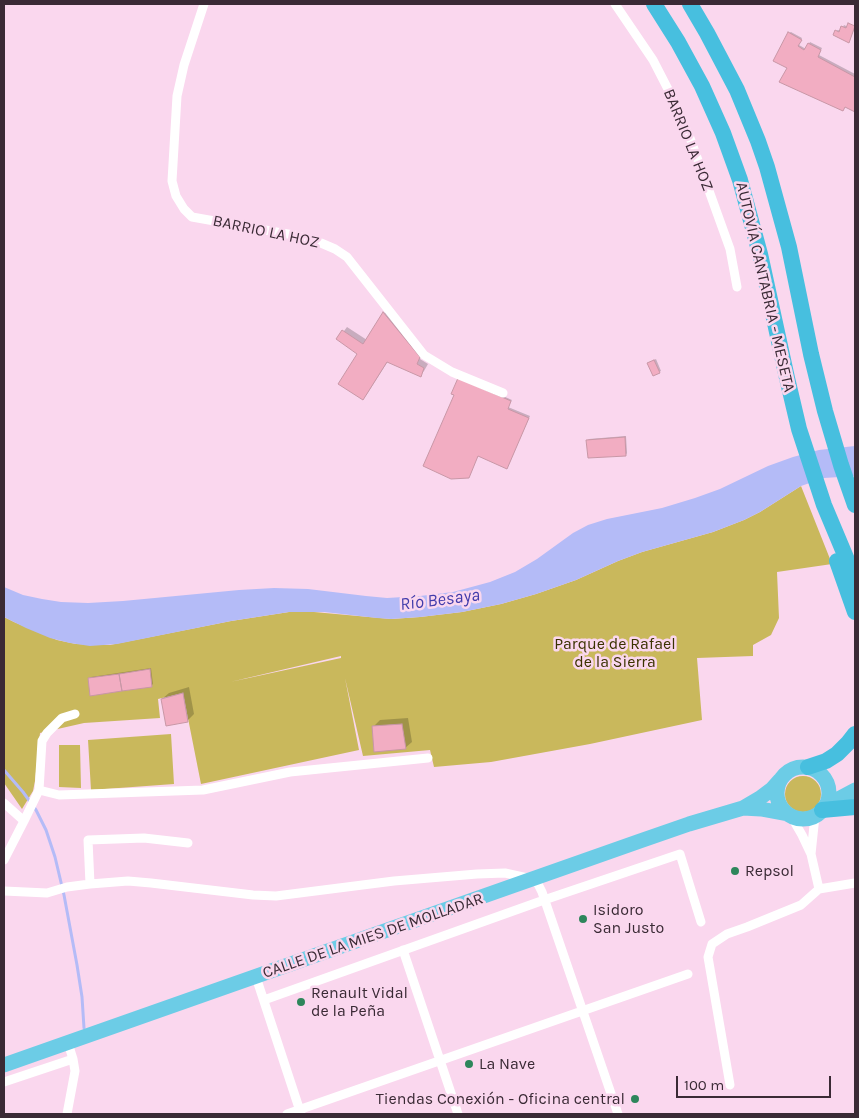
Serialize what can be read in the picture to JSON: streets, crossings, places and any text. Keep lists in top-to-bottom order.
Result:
{
  "streets": {
    "highway": ["AUTOVÍA CANTABRIA - MESETA", "CALLE DE LA MIES DE MOLLADAR"],
    "street": ["BARRIO LA HOZ"]
  },
  "water": ["Río Besaya"],
  "parks": ["Parque de Rafael de la Sierra"],
  "places": [
    "Repsol",
    "Isidoro San Justo",
    "Renault Vidal de la Peña",
    "La Nave",
    "Tiendas Conexión - Oficina central"
  ],
  "scale_bar": "100 m"
}
